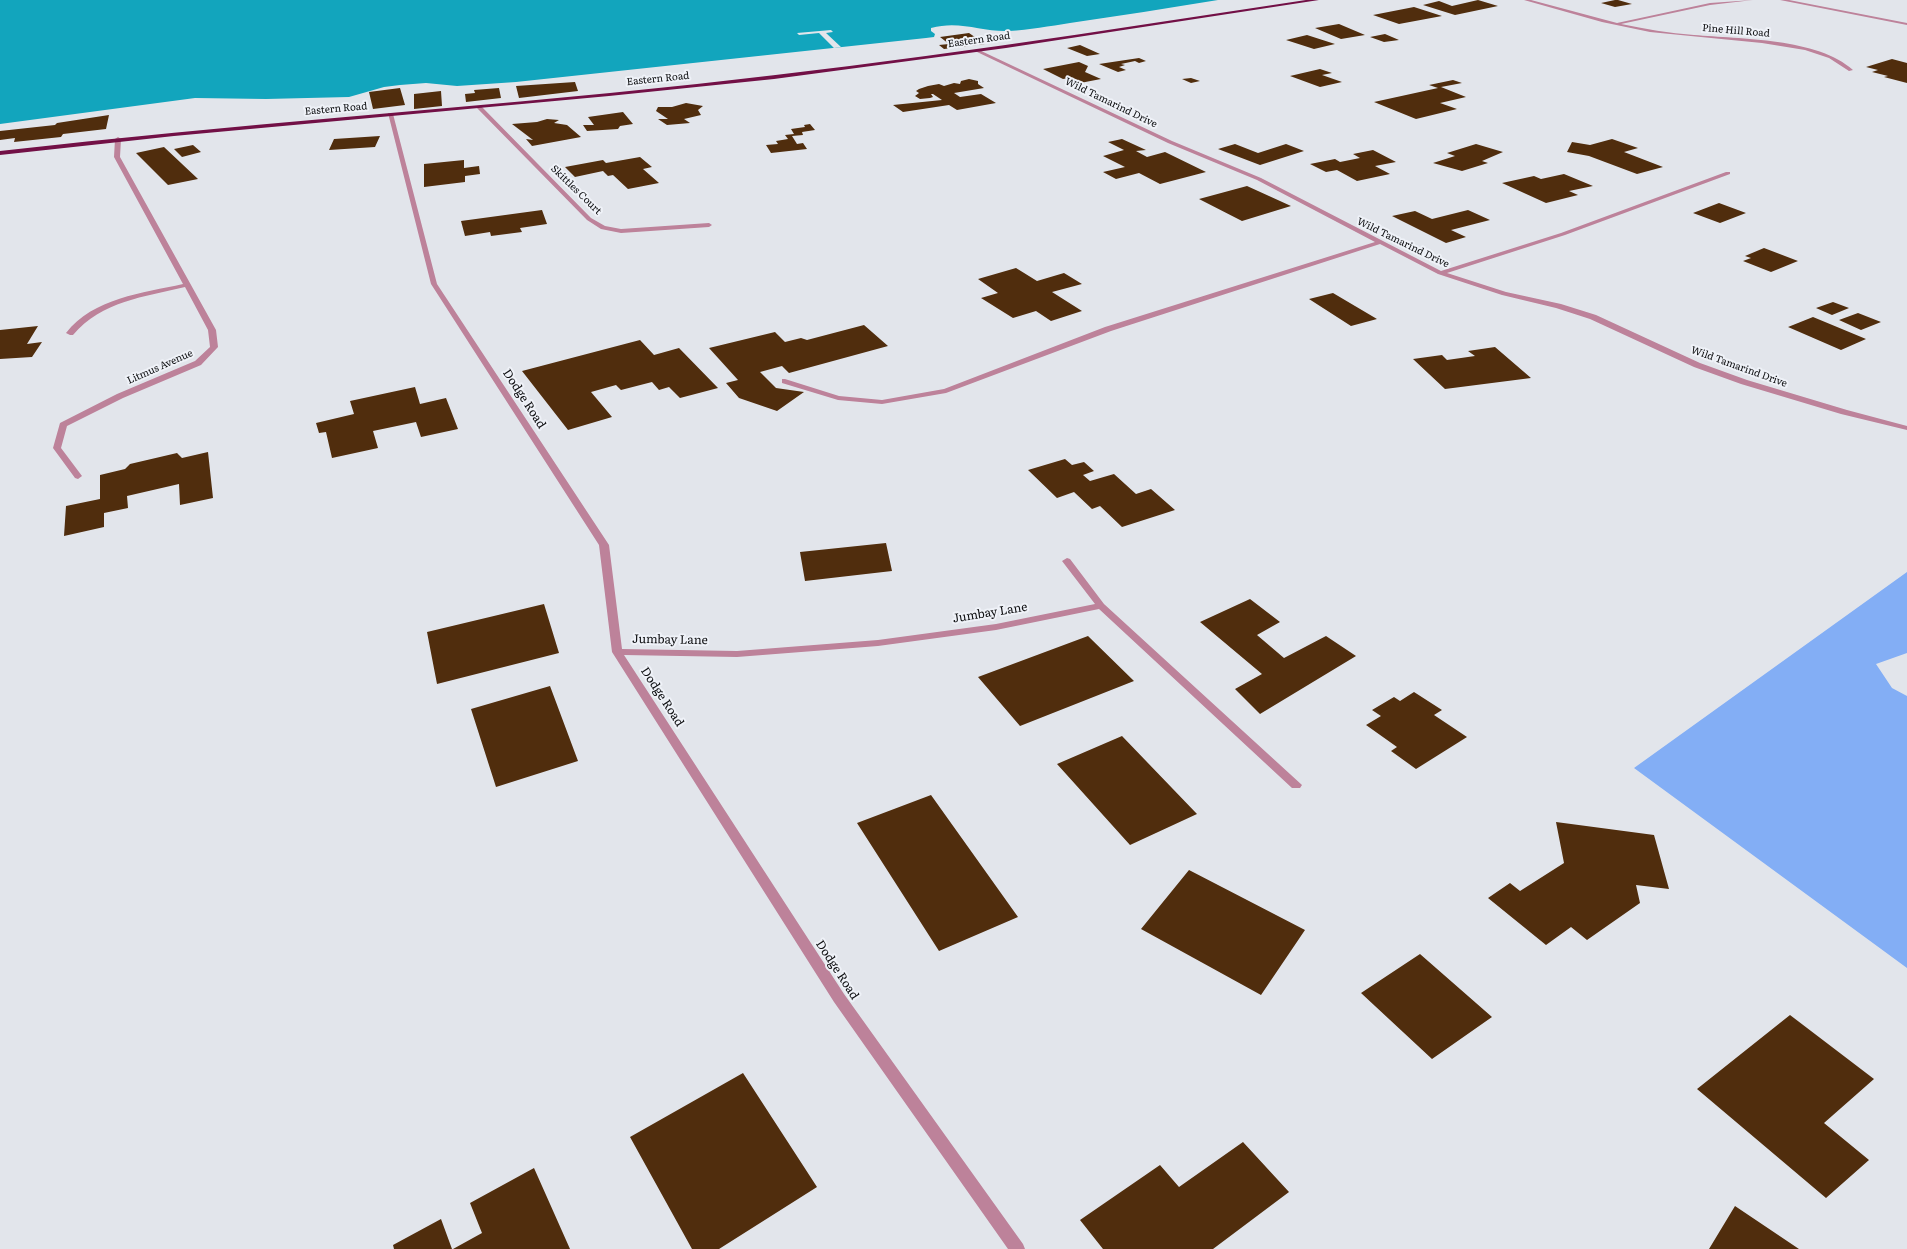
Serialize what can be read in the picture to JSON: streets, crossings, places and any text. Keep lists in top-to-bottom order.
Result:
{
  "streets": {
    "highway": ["Eastern Road"],
    "street": [
      "Pine Hill Road",
      "Wild Tamarind Drive",
      "Skittles Court",
      "Litmus Avenue",
      "Dodge Road",
      "Jumbay Lane"
    ]
  },
  "crossings": [
    ["Eastern Road", "Wild Tamarind Drive"],
    ["Eastern Road", "Skittles Court"],
    ["Eastern Road", "Litmus Avenue"],
    ["Eastern Road", "Dodge Road"],
    ["Dodge Road", "Jumbay Lane"]
  ]
}
